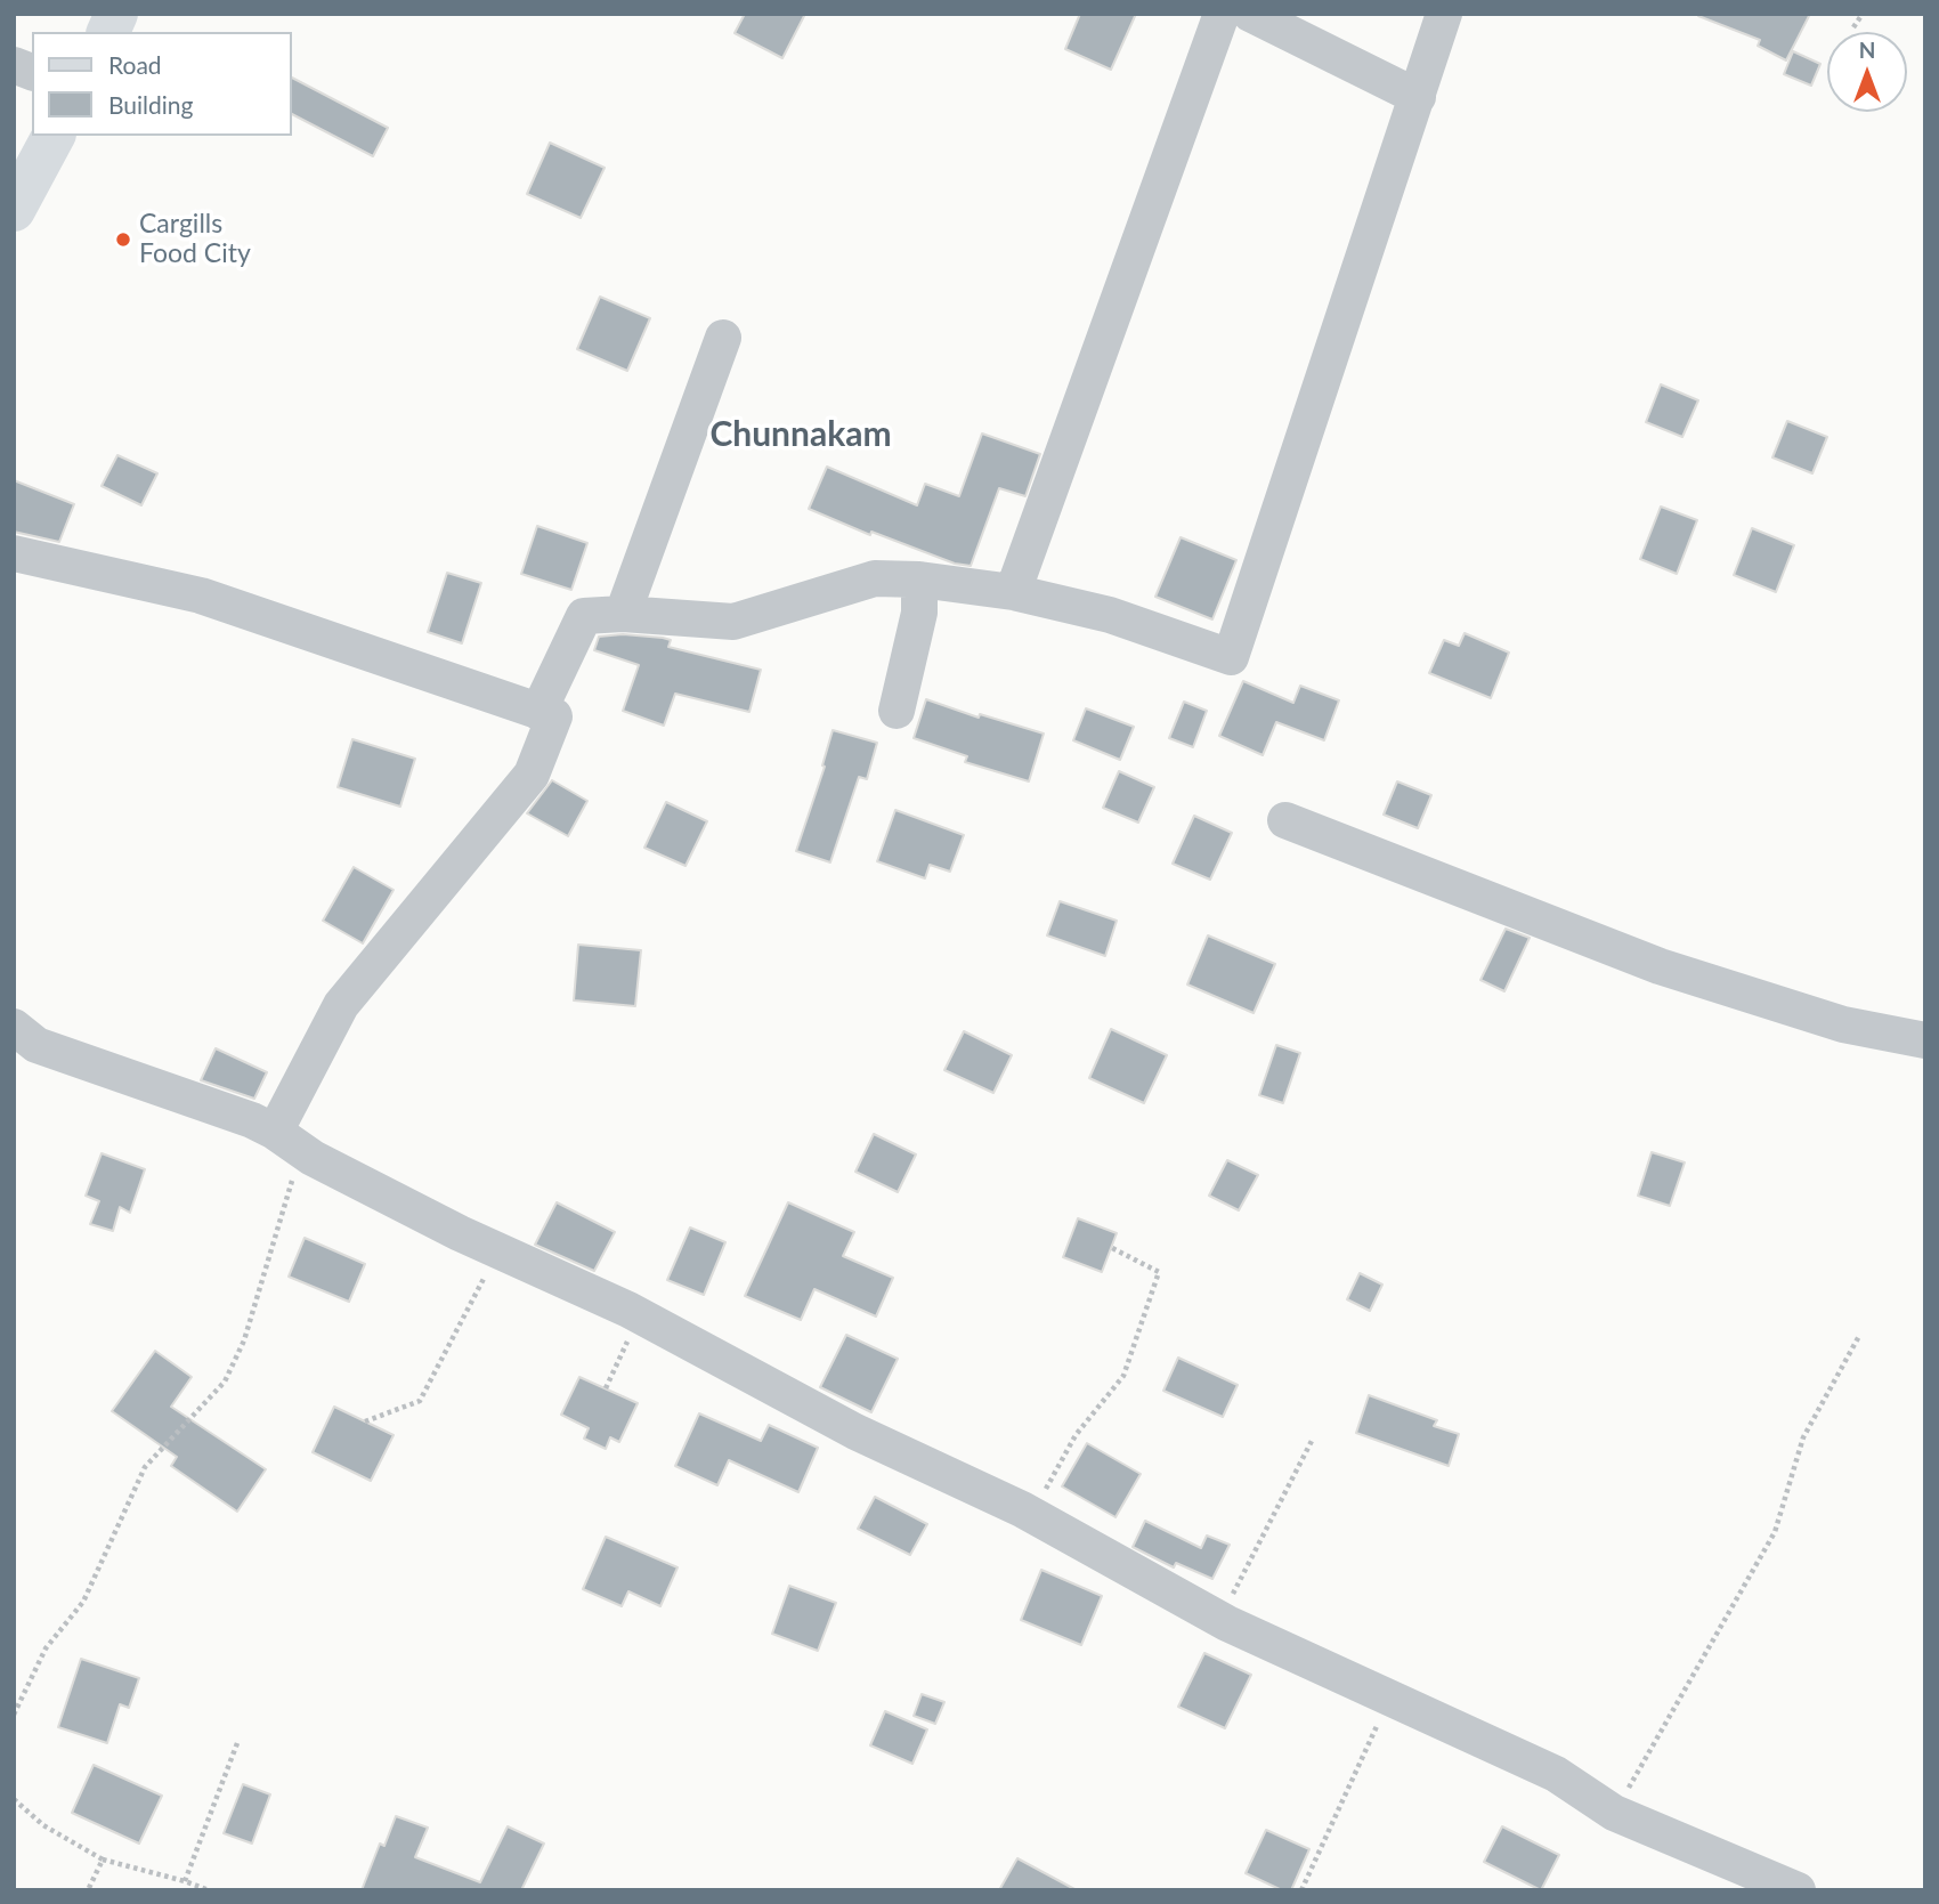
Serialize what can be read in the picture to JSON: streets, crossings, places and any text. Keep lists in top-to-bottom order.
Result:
{
  "districts": ["Chunnakam"],
  "places": ["Cargills Food City"],
  "legend": ["Road", "Building"],
  "north": "top"
}
